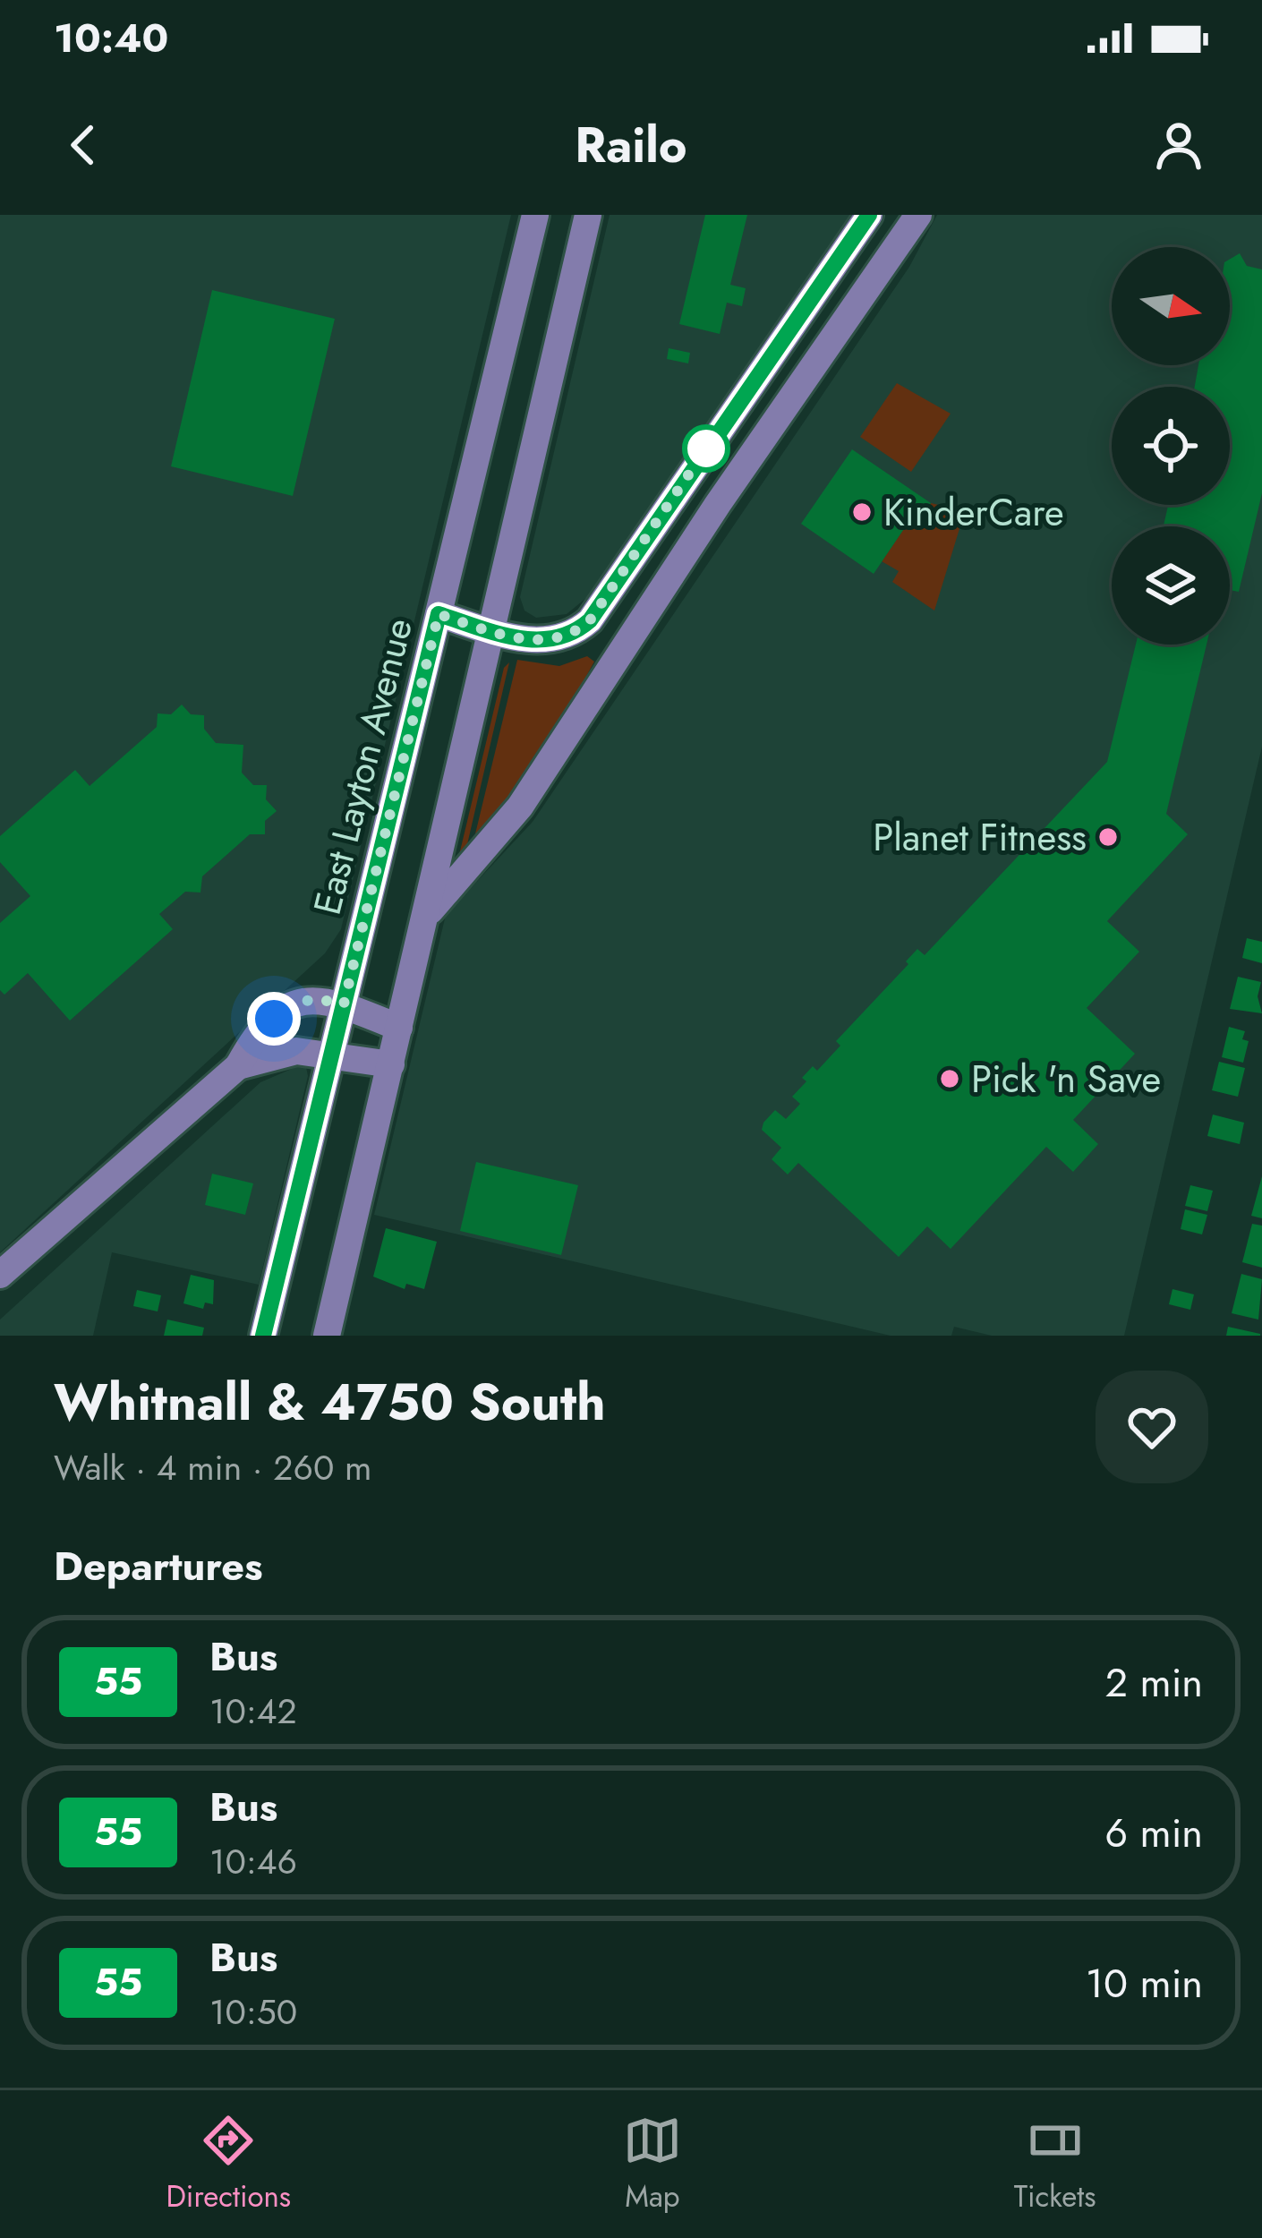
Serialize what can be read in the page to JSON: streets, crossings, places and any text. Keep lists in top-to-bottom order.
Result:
{
  "streets": {
    "main road": ["East Layton Avenue"]
  },
  "places": ["KinderCare", "Planet Fitness", "Pick 'n Save"],
  "lines": ["bus line 55"],
  "north": "right",
  "page": {
    "status": "10:40",
    "header": "Railo",
    "heading": [
      ["Whitnall & 4750 South", "Walk · 4 min · 260 m"],
      "Departures"
    ],
    "list": [
      {
        "mark": "55",
        "name": "Bus",
        "note": "10:42",
        "value": "2 min"
      },
      {
        "mark": "55",
        "name": "Bus",
        "note": "10:46",
        "value": "6 min"
      },
      {
        "mark": "55",
        "name": "Bus",
        "note": "10:50",
        "value": "10 min"
      }
    ],
    "tabs": ["Directions", "Map", "Tickets"]
  }
}
